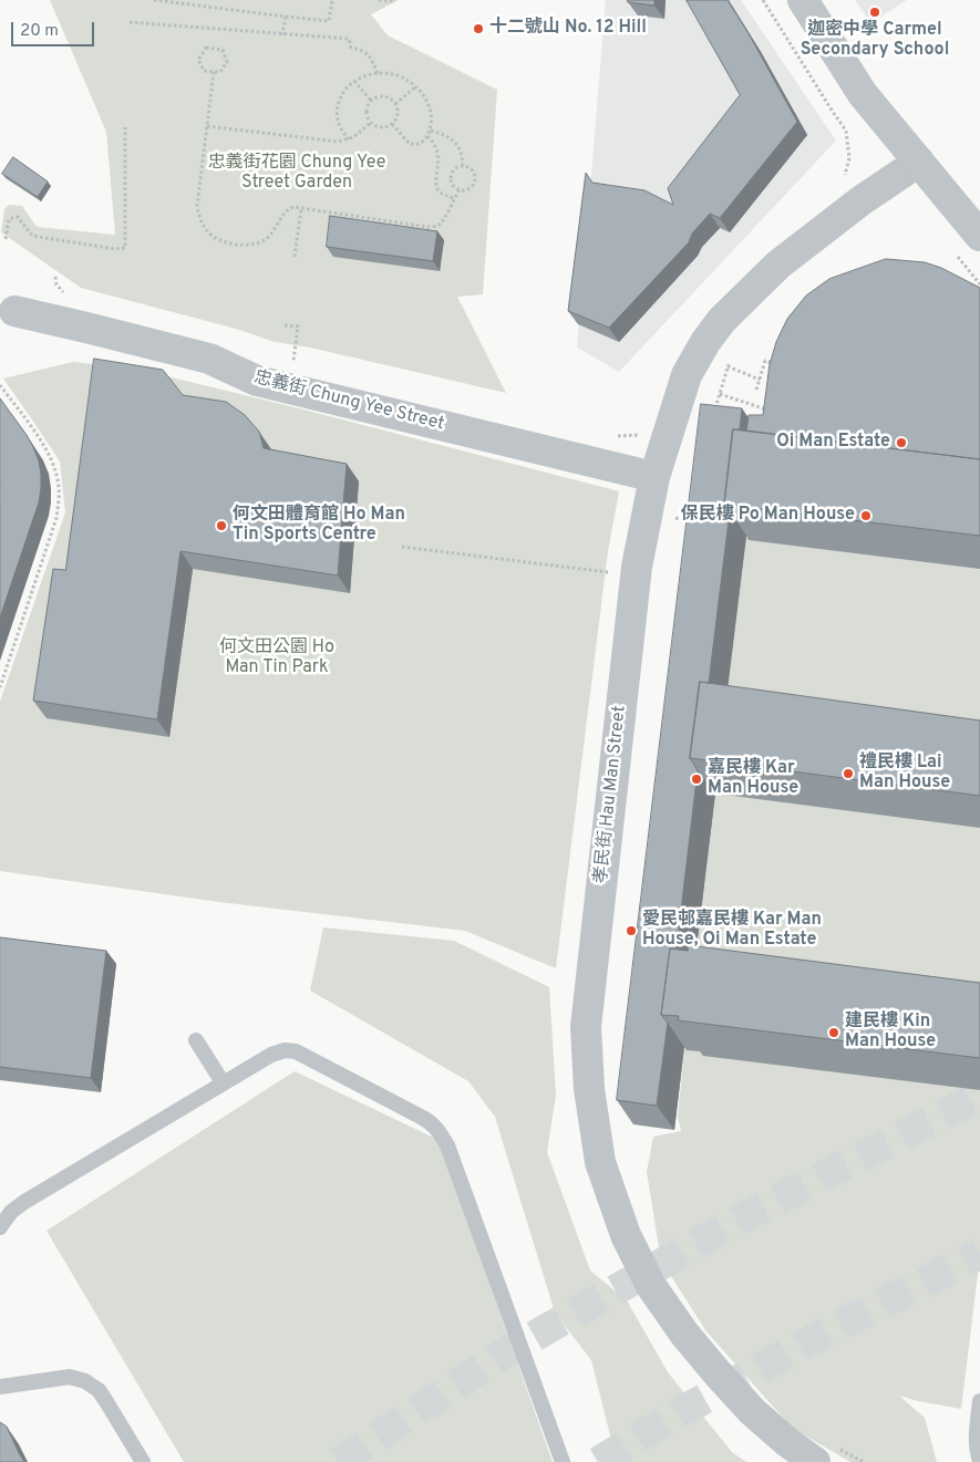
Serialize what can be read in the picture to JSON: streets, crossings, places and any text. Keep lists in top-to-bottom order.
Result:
{
  "streets": {
    "street": ["忠義街 Chung Yee Street", "孝民街 Hau Man Street"]
  },
  "crossings": [
    ["忠義街 Chung Yee Street", "孝民街 Hau Man Street"]
  ],
  "parks": ["忠義街花園 Chung Yee Street Garden", "何文田公園 Ho Man Tin Park"],
  "places": [
    "迦密中學 Carmel Secondary School",
    "十二號山 No. 12 Hill",
    "Oi Man Estate",
    "保民樓 Po Man House",
    "何文田體育館 Ho Man Tin Sports Centre",
    "禮民樓 Lai Man House",
    "嘉民樓 Kar Man House",
    "愛民邨嘉民樓 Kar Man House, Oi Man Estate",
    "建民樓 Kin Man House"
  ],
  "scale_bar": "20 m"
}
